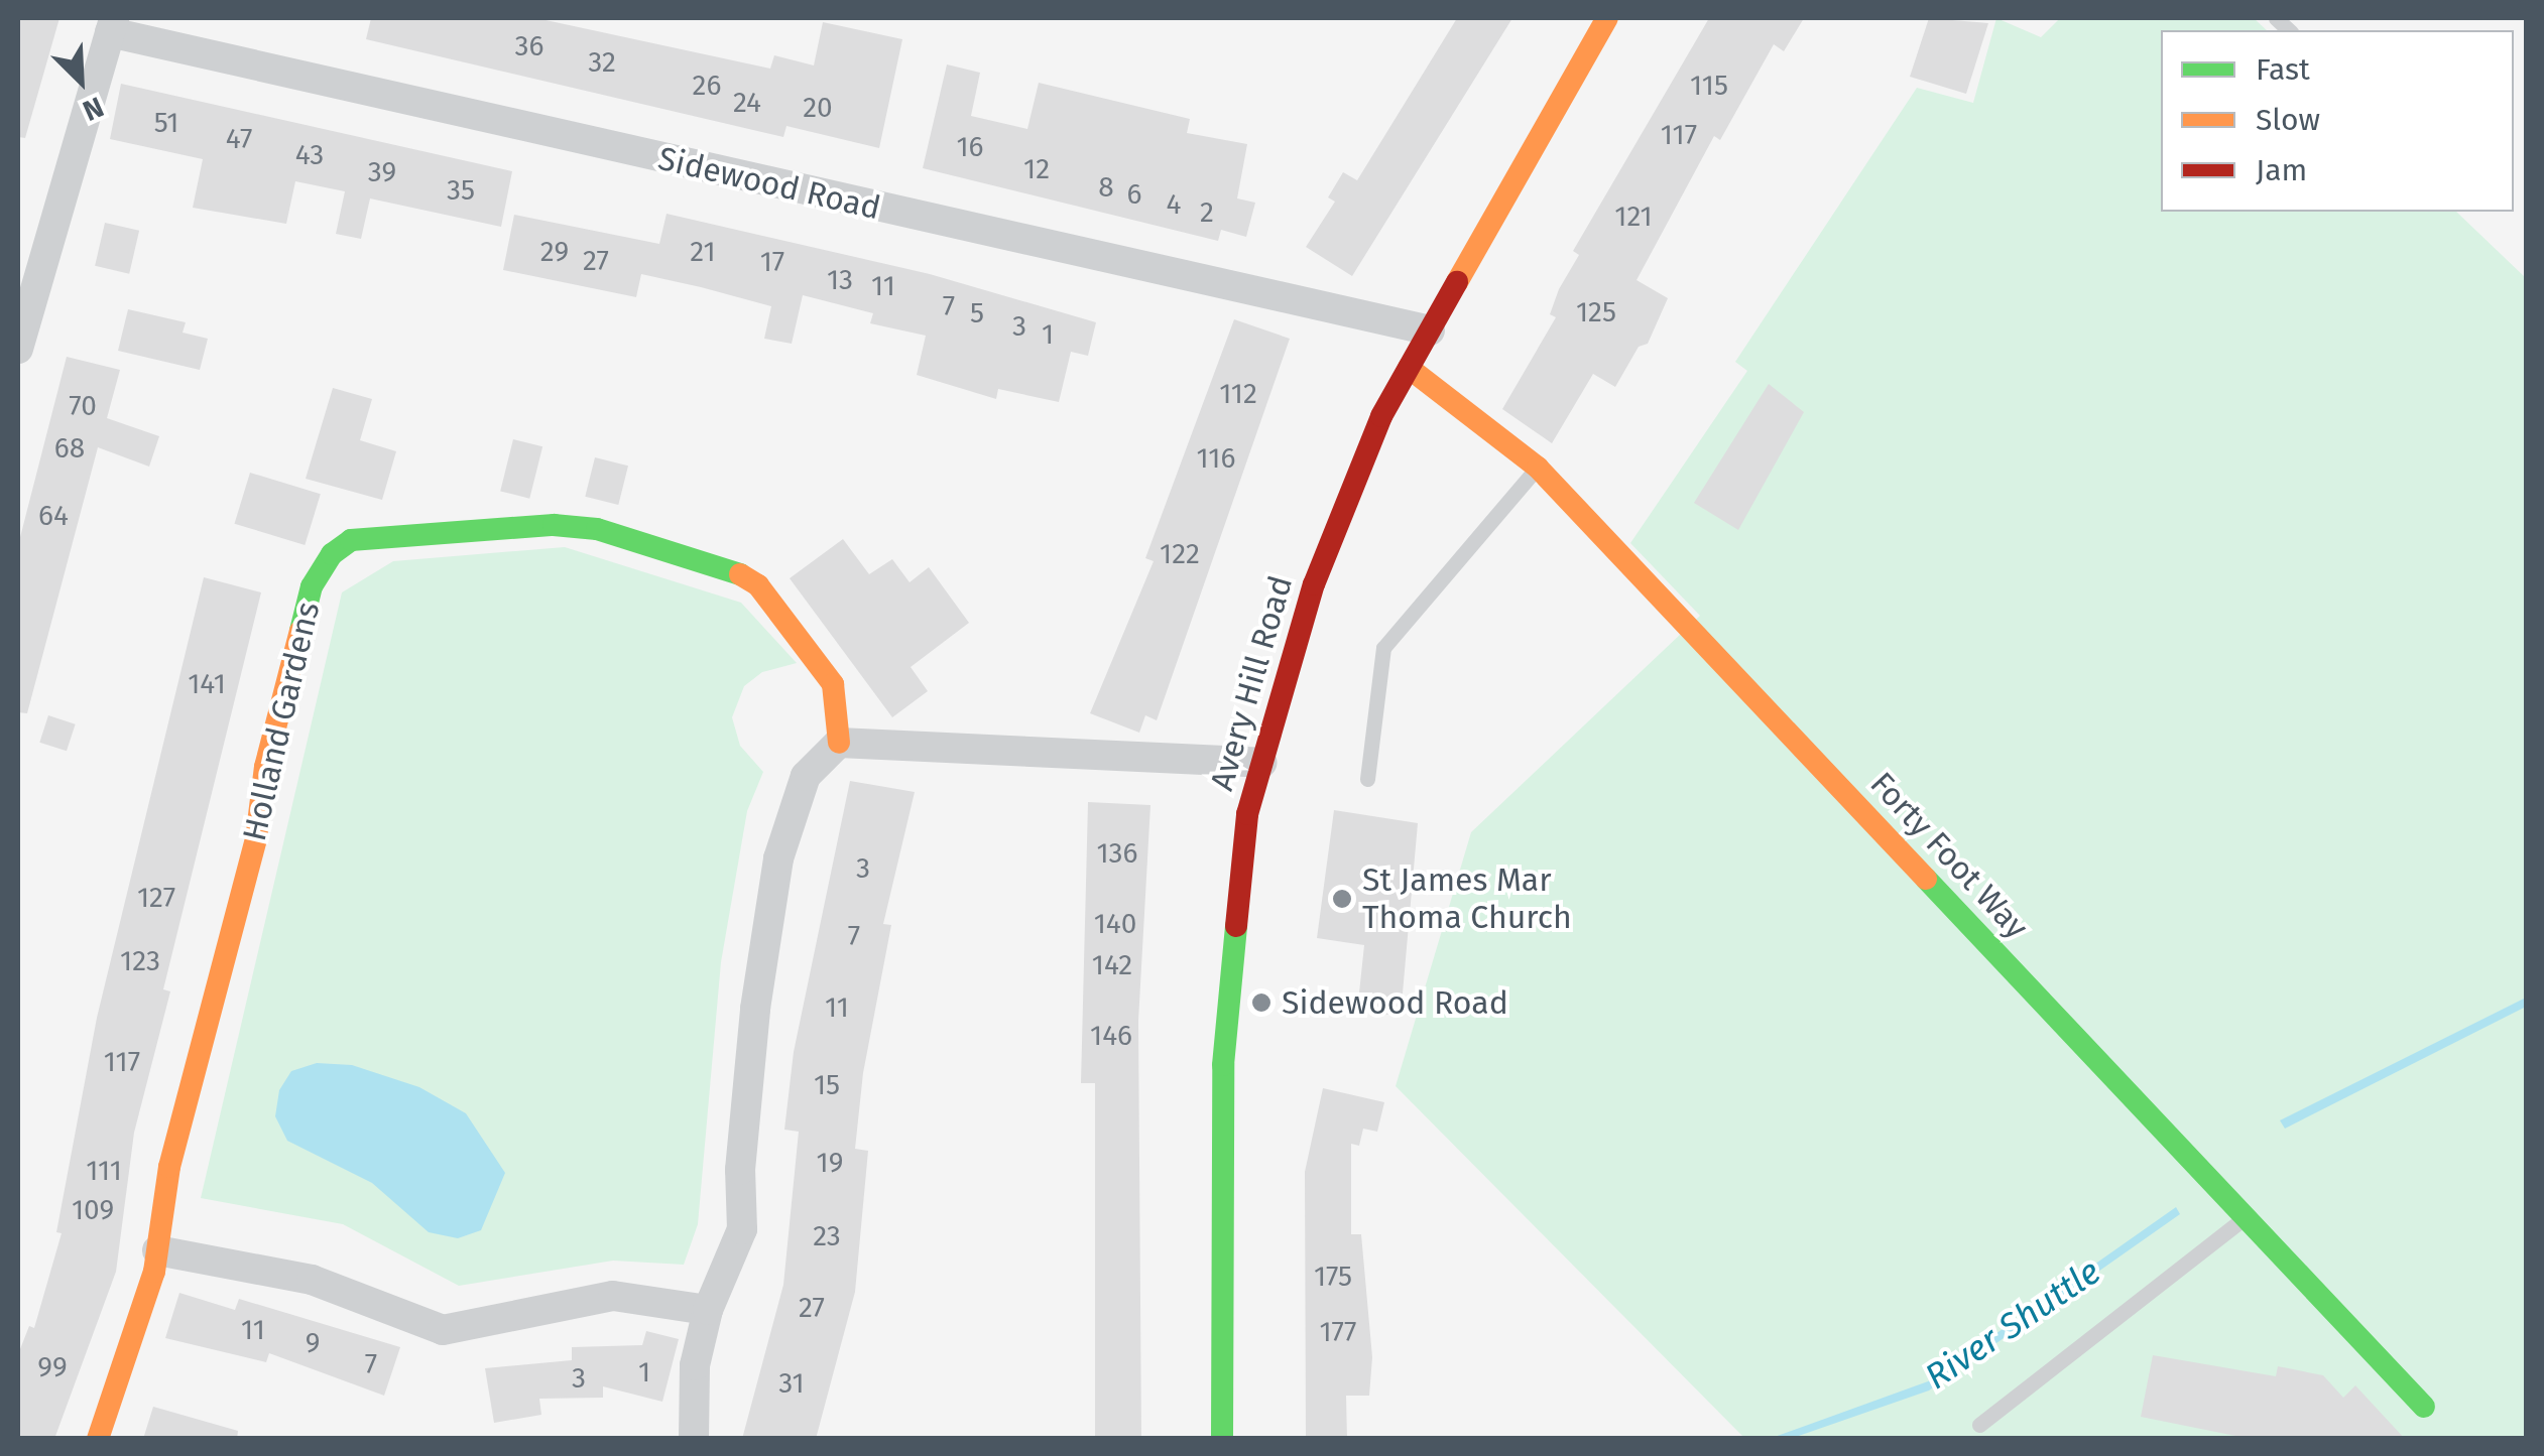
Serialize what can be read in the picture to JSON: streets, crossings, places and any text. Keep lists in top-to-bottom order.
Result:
{
  "streets": {
    "street": [
      "Sidewood Road",
      "Avery Hill Road",
      "Holland Gardens",
      "Forty Foot Way"
    ]
  },
  "crossings": [
    ["Sidewood Road", "Avery Hill Road"],
    ["Avery Hill Road", "Forty Foot Way"]
  ],
  "water": ["River Shuttle"],
  "places": ["St James Mar Thoma Church", "Sidewood Road"],
  "house_numbers": [
    "36",
    "32",
    "26",
    "115",
    "24",
    "20",
    "51",
    "117",
    "47",
    "16",
    "43",
    "12",
    "39",
    "8",
    "35",
    "6",
    "4",
    "2",
    "121",
    "29",
    "21",
    "27",
    "17",
    "13",
    "11",
    "7",
    "125",
    "5",
    "3",
    "1",
    "112",
    "70",
    "68",
    "116",
    "64",
    "122",
    "141",
    "136",
    "3",
    "127",
    "140",
    "7",
    "123",
    "142",
    "11",
    "146",
    "117",
    "15",
    "19",
    "111",
    "109",
    "23",
    "175",
    "27",
    "11",
    "177",
    "9",
    "7",
    "99",
    "1",
    "3",
    "31"
  ],
  "legend": ["Fast", "Slow", "Jam"],
  "north": "bottom right"
}
